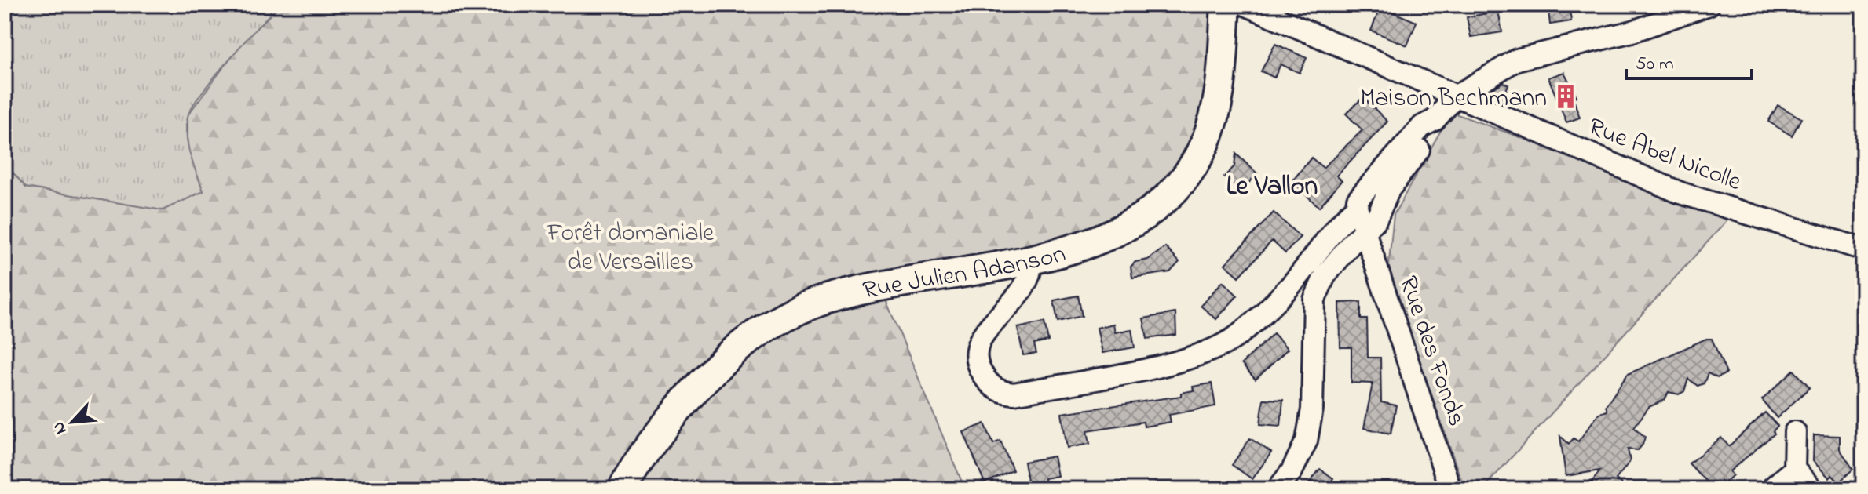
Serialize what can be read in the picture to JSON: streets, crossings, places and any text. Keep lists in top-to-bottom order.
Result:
{
  "streets": {
    "main road": ["Rue Julien Adanson"],
    "street": ["Rue Abel Nicolle", "Rue des Fonds"]
  },
  "districts": ["Le Vallon"],
  "parks": ["Forêt domaniale de Versailles"],
  "places": {
    "building": ["Maison Bechmann"]
  },
  "scale_bar": "50 m",
  "north": "bottom left"
}
